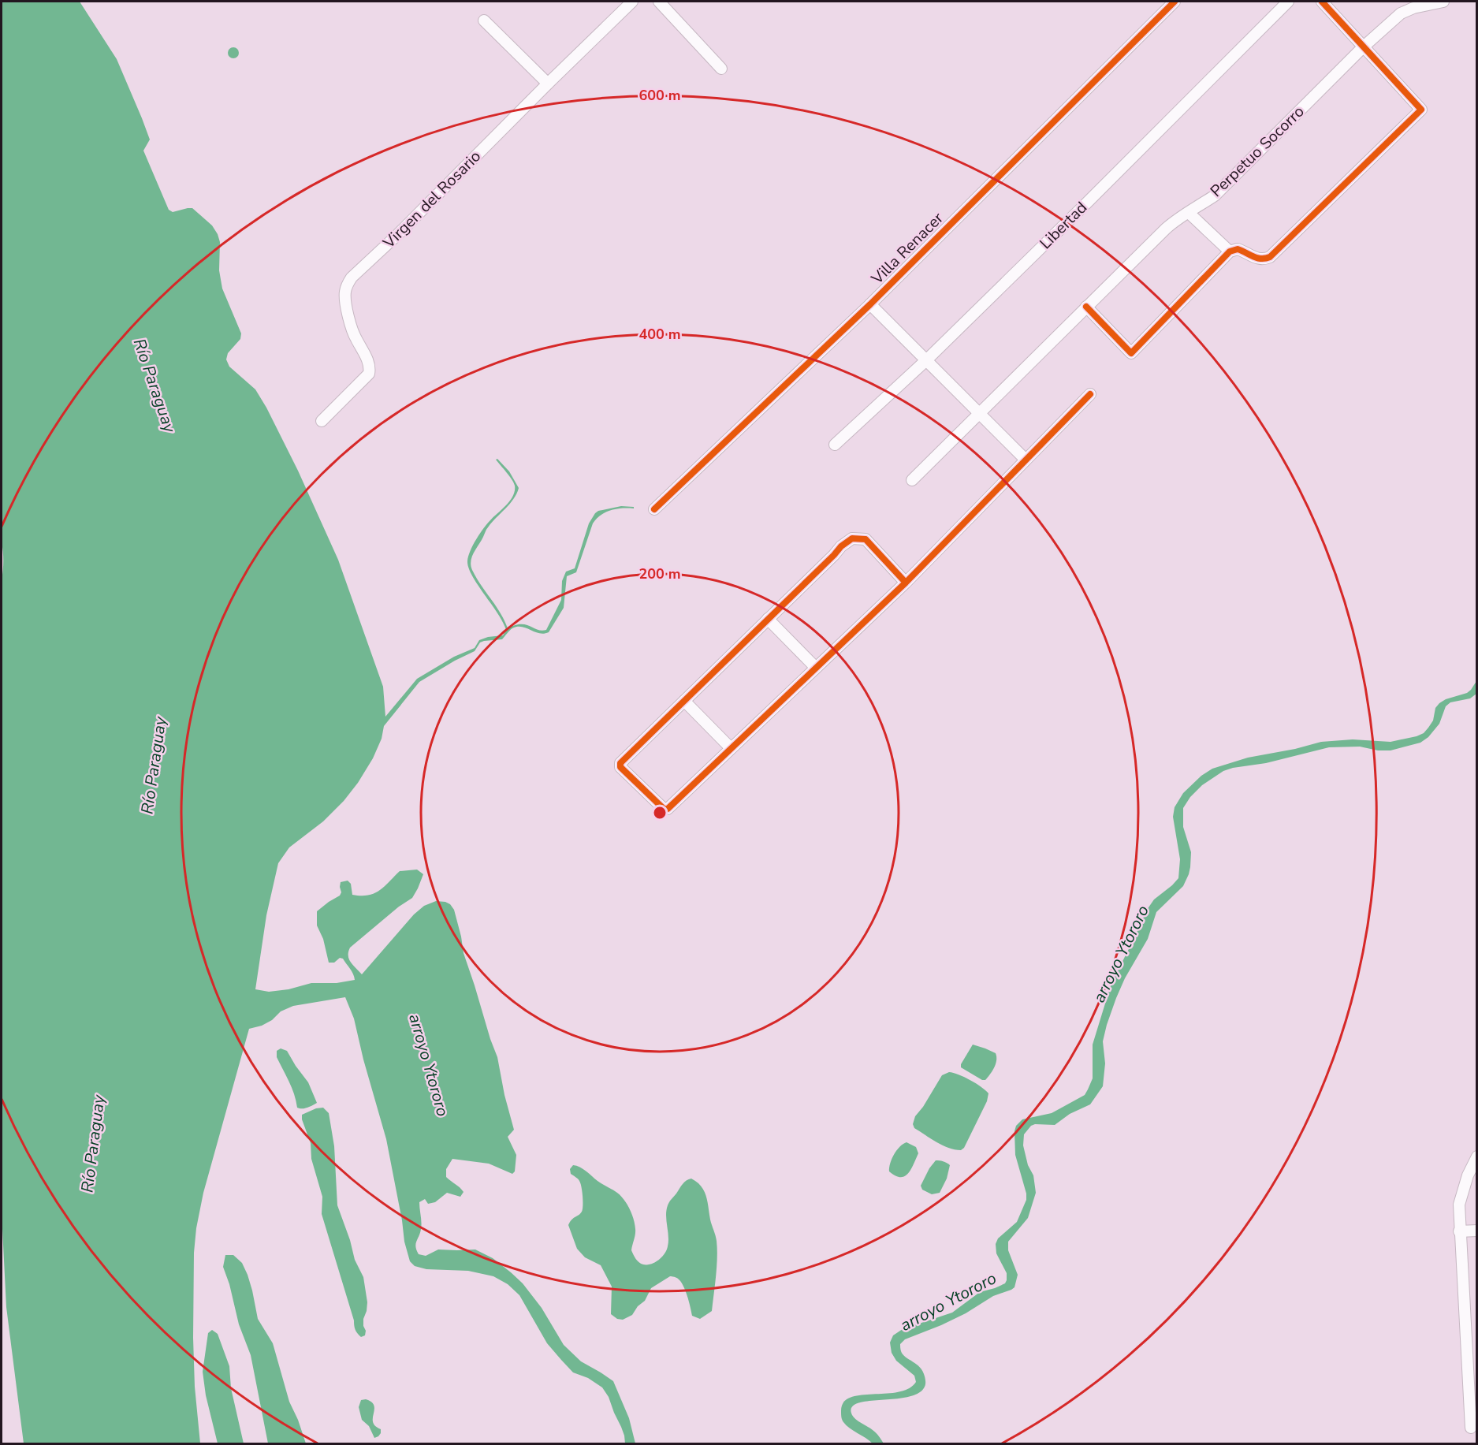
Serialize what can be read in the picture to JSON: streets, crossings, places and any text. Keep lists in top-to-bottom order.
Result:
{
  "streets": {
    "street": [
      "Perpetuo Socorro",
      "Virgen del Rosario",
      "Libertad",
      "Villa Renacer"
    ]
  },
  "water": ["Río Paraguay", "arroyo Ytororo"],
  "rings": ["600 m", "400 m", "200 m"]
}
